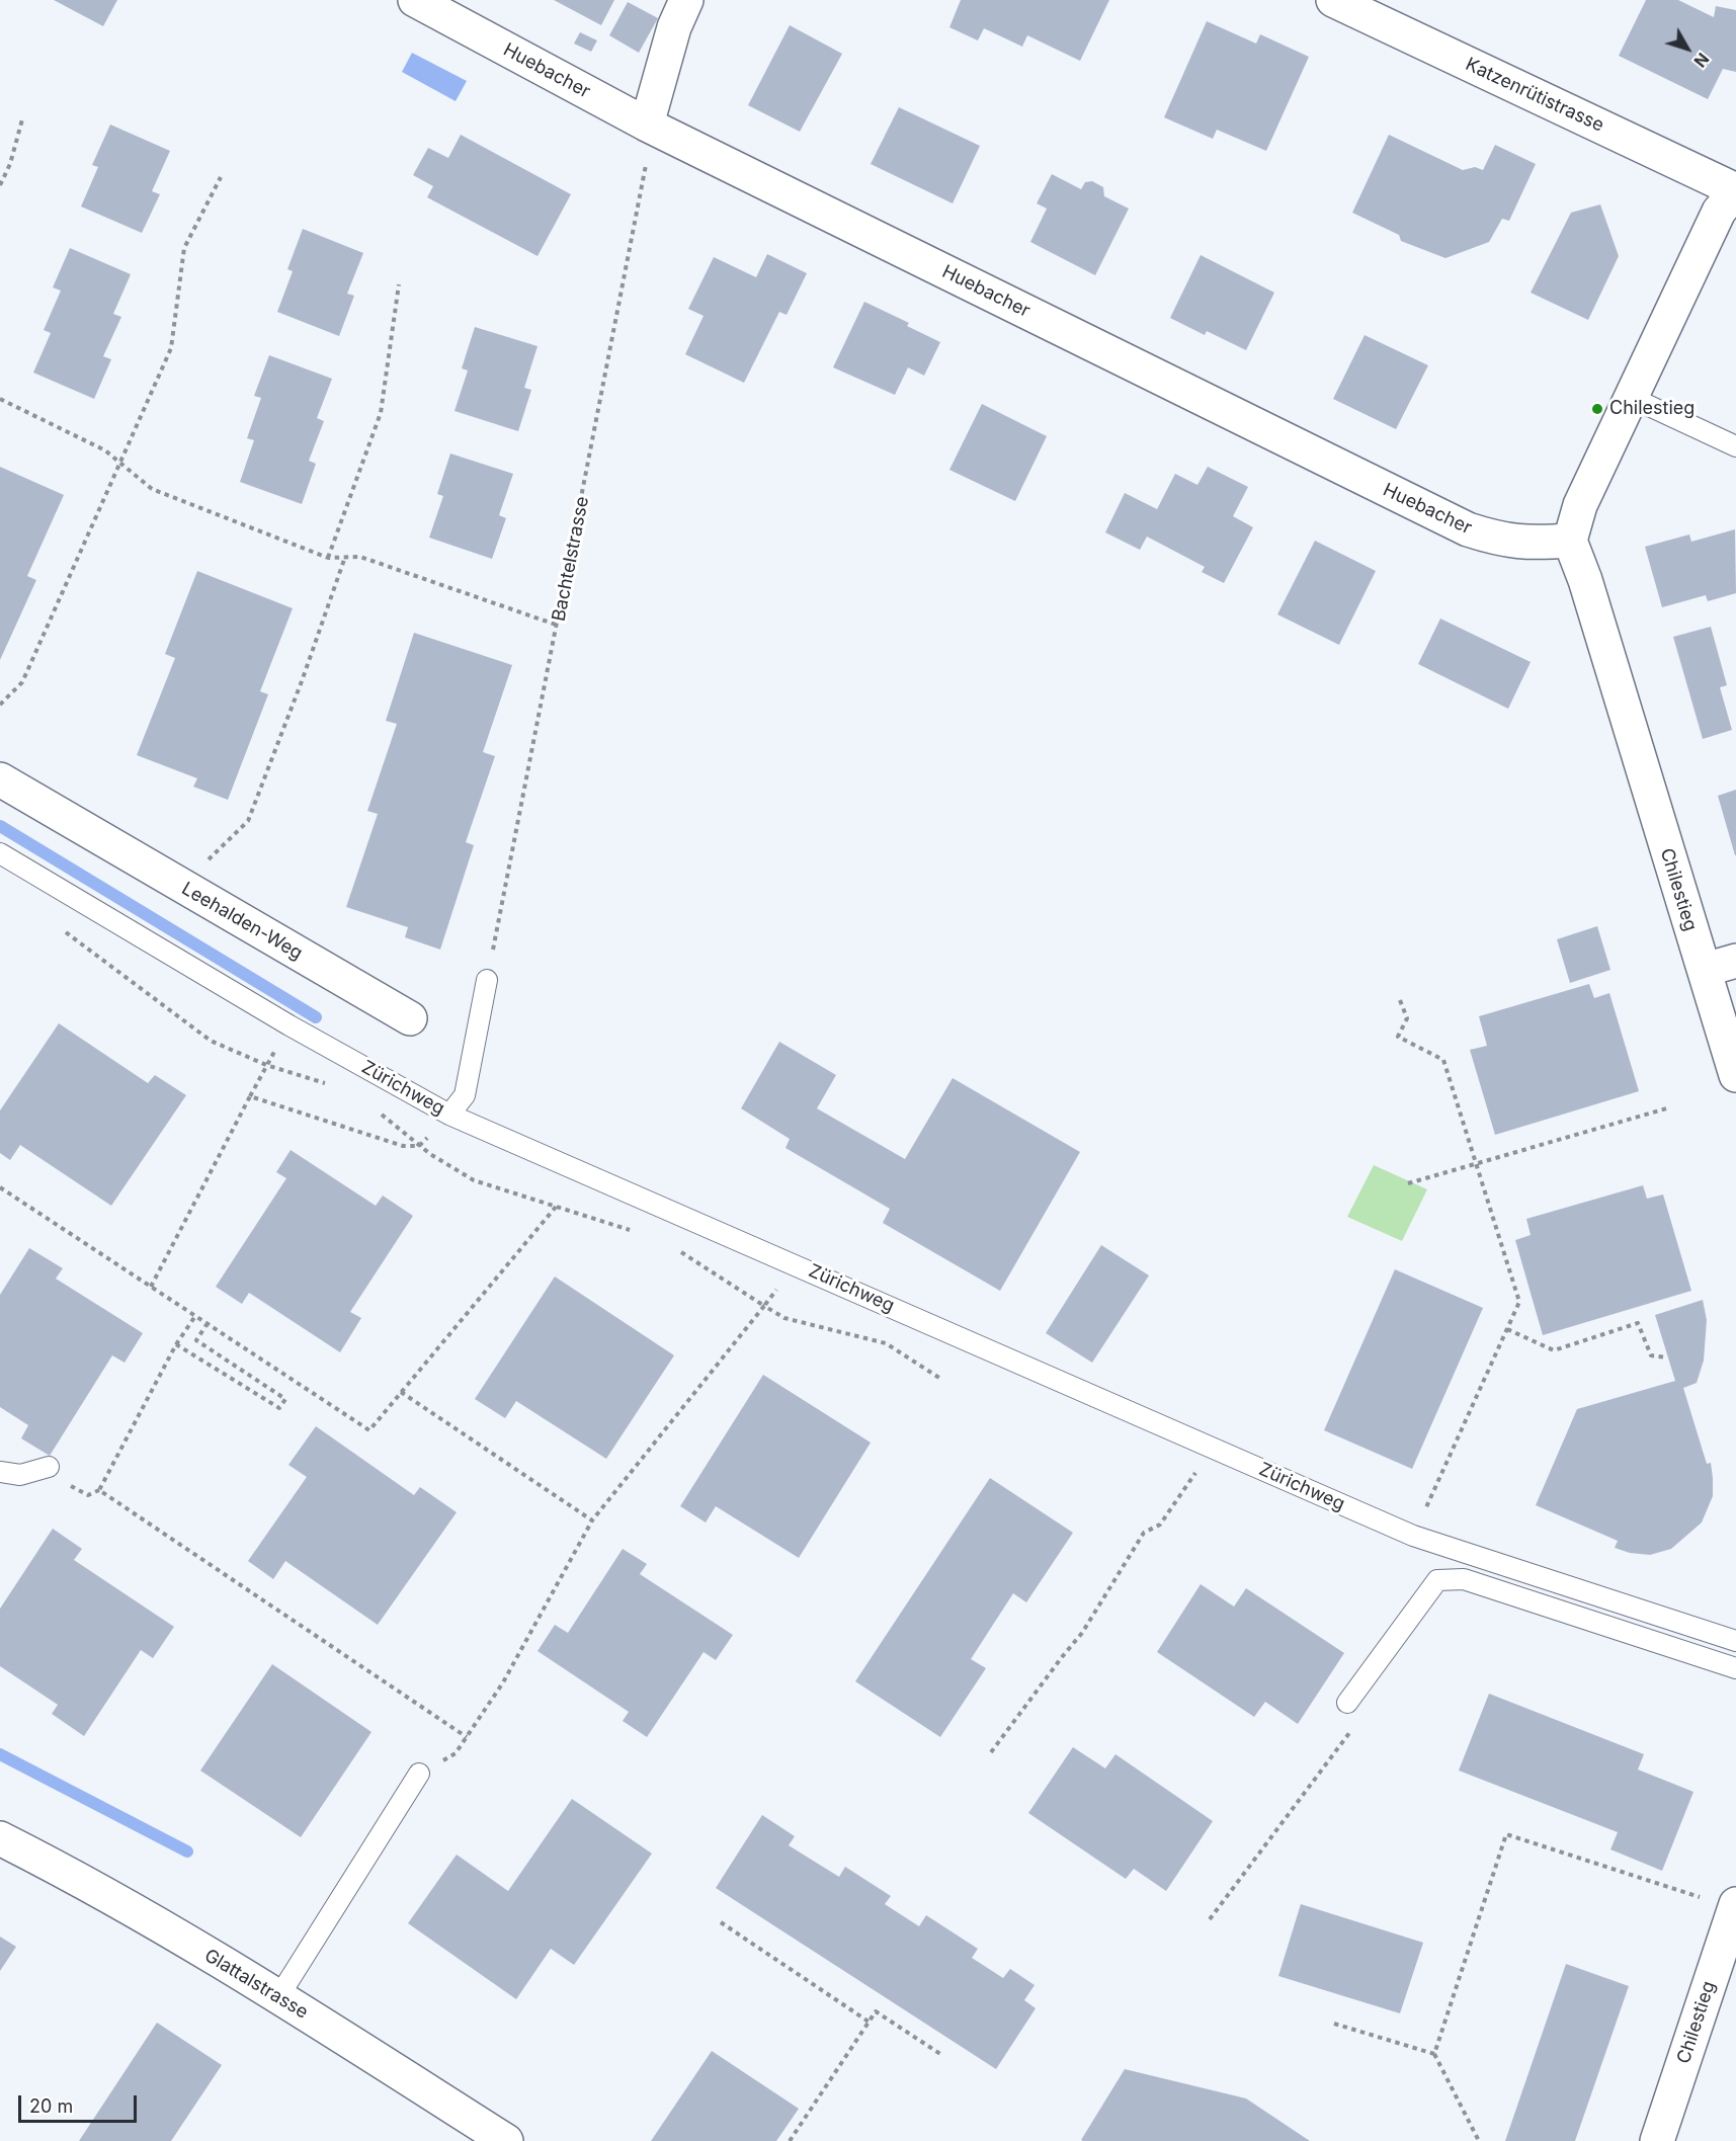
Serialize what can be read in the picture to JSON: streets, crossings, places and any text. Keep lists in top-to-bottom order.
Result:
{
  "streets": {
    "street": [
      "Huebacher",
      "Katzenrütistrasse",
      "Chilestieg",
      "Leehalden-Weg",
      "Glattalstrasse"
    ],
    "lane": ["Zürichweg"],
    "path": ["Bachtelstrasse"]
  },
  "crossings": [
    ["Huebacher", "Bachtelstrasse"],
    ["Huebacher", "Chilestieg"]
  ],
  "places": ["Chilestieg"],
  "scale_bar": "20 m",
  "north": "bottom right"
}
